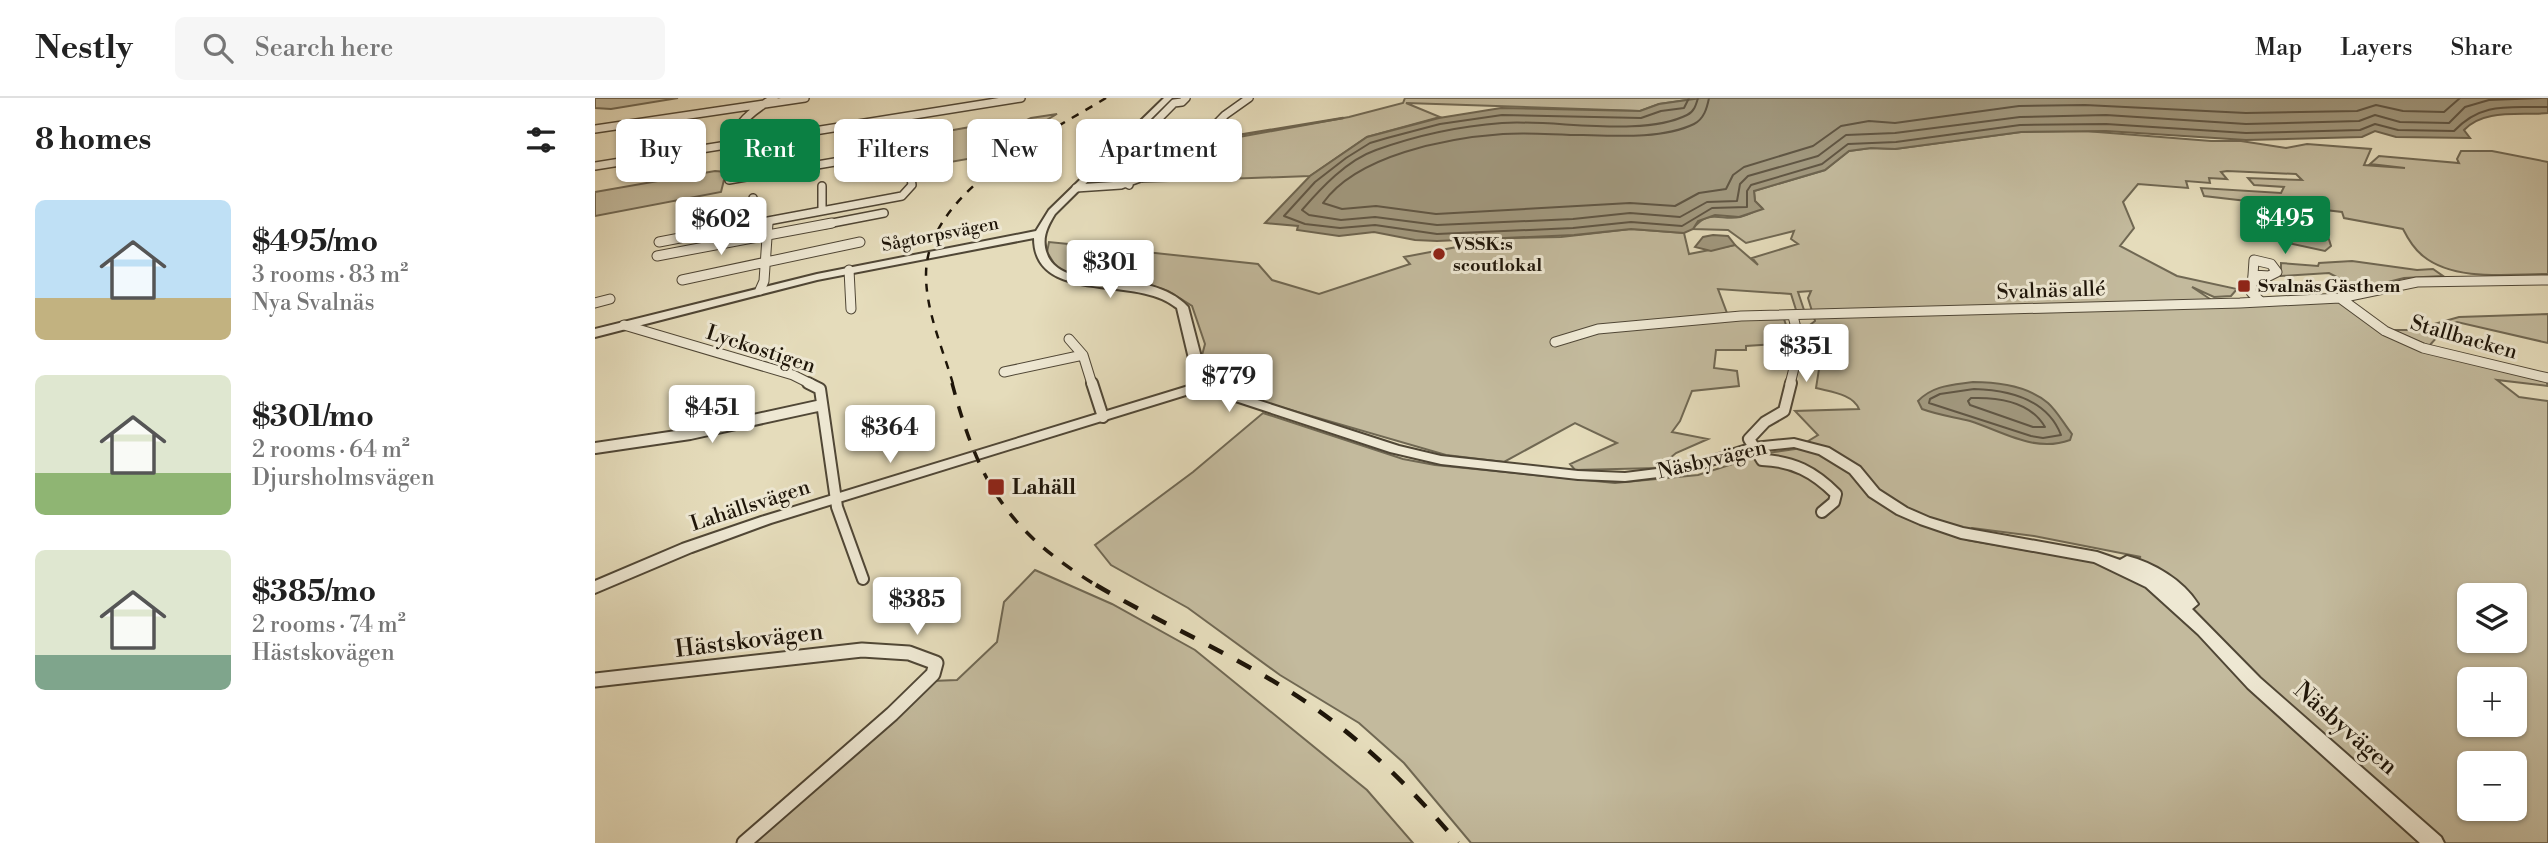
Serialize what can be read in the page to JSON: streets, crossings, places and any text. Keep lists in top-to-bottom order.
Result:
{
  "streets": {
    "street": [
      "Sågtorpsvägen",
      "Svalnäs allé",
      "Stallbacken",
      "Lyckostigen",
      "Näsbyvägen",
      "Lahällsvägen",
      "Hästskovägen"
    ]
  },
  "crossings": [
    ["Sågtorpsvägen", "Lyckostigen"],
    ["Svalnäs allé", "Stallbacken"],
    ["Lyckostigen", "Lahällsvägen"],
    ["Näsbyvägen", "Lahällsvägen"]
  ],
  "places": {
    "other": ["VSSK:s scoutlokal"],
    "transit": ["Svalnäs Gästhem", "Lahäll"]
  },
  "page": {
    "header": "Nestly",
    "search": "Search here",
    "nav": ["Map", "Layers", "Share"],
    "heading": "8 homes",
    "chip": [
      "Buy",
      "Rent",
      "Filters",
      "New",
      "Apartment"
    ],
    "list": [
      {
        "name": "$495/mo",
        "note": "3 rooms · 83 m² · Nya Svalnäs"
      },
      {
        "name": "$301/mo",
        "note": "2 rooms · 64 m² · Djursholmsvägen"
      },
      {
        "name": "$385/mo",
        "note": "2 rooms · 74 m² · Hästskovägen"
      }
    ],
    "price": [
      "$495",
      "$602",
      "$301",
      "$351",
      "$779",
      "$451",
      "$364",
      "$385"
    ],
    "map_buttons": ["+", "−"]
  }
}
